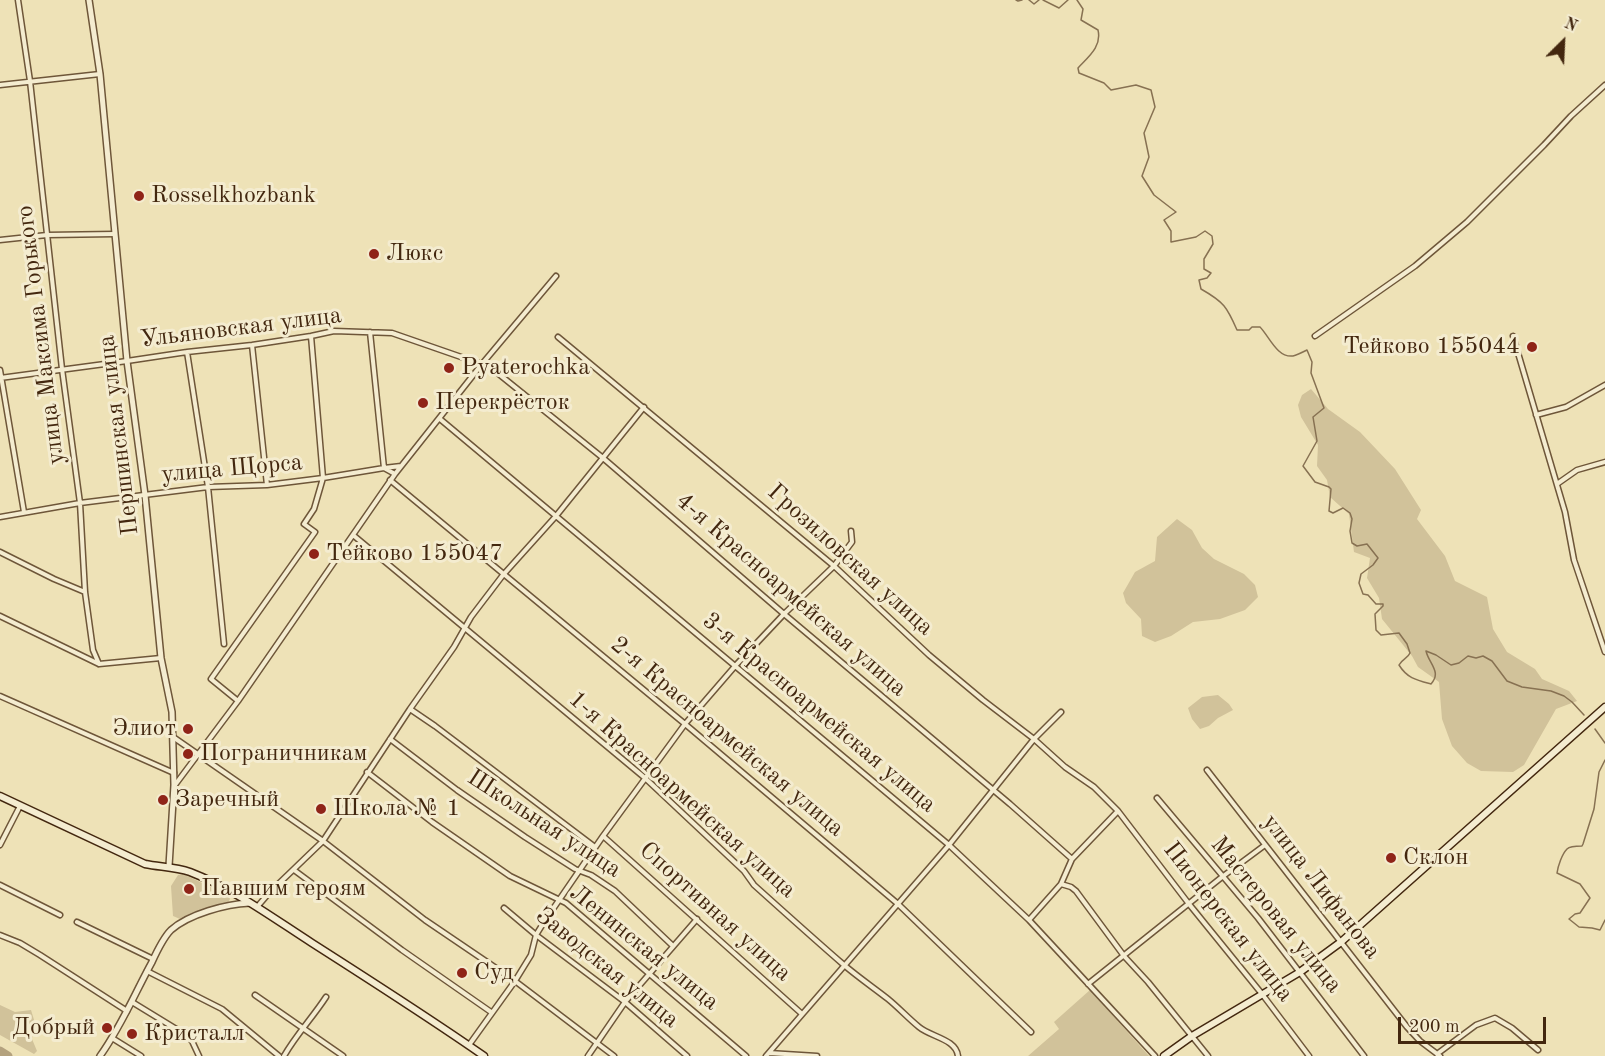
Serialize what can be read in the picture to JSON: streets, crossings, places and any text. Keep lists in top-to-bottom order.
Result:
{
  "streets": {
    "street": [
      "Ульяновская улица",
      "улица Максима Горького",
      "Першинская улица",
      "улица Щорса",
      "Грозиловская улица",
      "4-я Красноармейская улица",
      "3-я Красноармейская улица",
      "2-я Красноармейская улица",
      "1-я Красноармейская улица",
      "Школьная улица",
      "улица Лифанова",
      "Спортивная улица",
      "Мастеровая улица",
      "Пионерская улица",
      "Ленинская улица",
      "Заводская улица"
    ]
  },
  "crossings": [
    ["Ульяновская улица", "улица Максима Горького"],
    ["Ульяновская улица", "Першинская улица"],
    ["Ульяновская улица", "4-я Красноармейская улица"],
    ["улица Максима Горького", "улица Щорса"],
    ["Першинская улица", "улица Щорса"],
    ["Грозиловская улица", "Пионерская улица"]
  ],
  "places": [
    "Rosselkhozbank",
    "Люкс",
    "Тейково 155044",
    "Pyaterochka",
    "Перекрёсток",
    "Тейково 155047",
    "Элиот",
    "Пограничникам",
    "Заречный",
    "Школа № 1",
    "Склон",
    "Павшим героям",
    "Суд",
    "Добрый",
    "Кристалл"
  ],
  "scale_bar": "200 m",
  "north": "top right"
}
